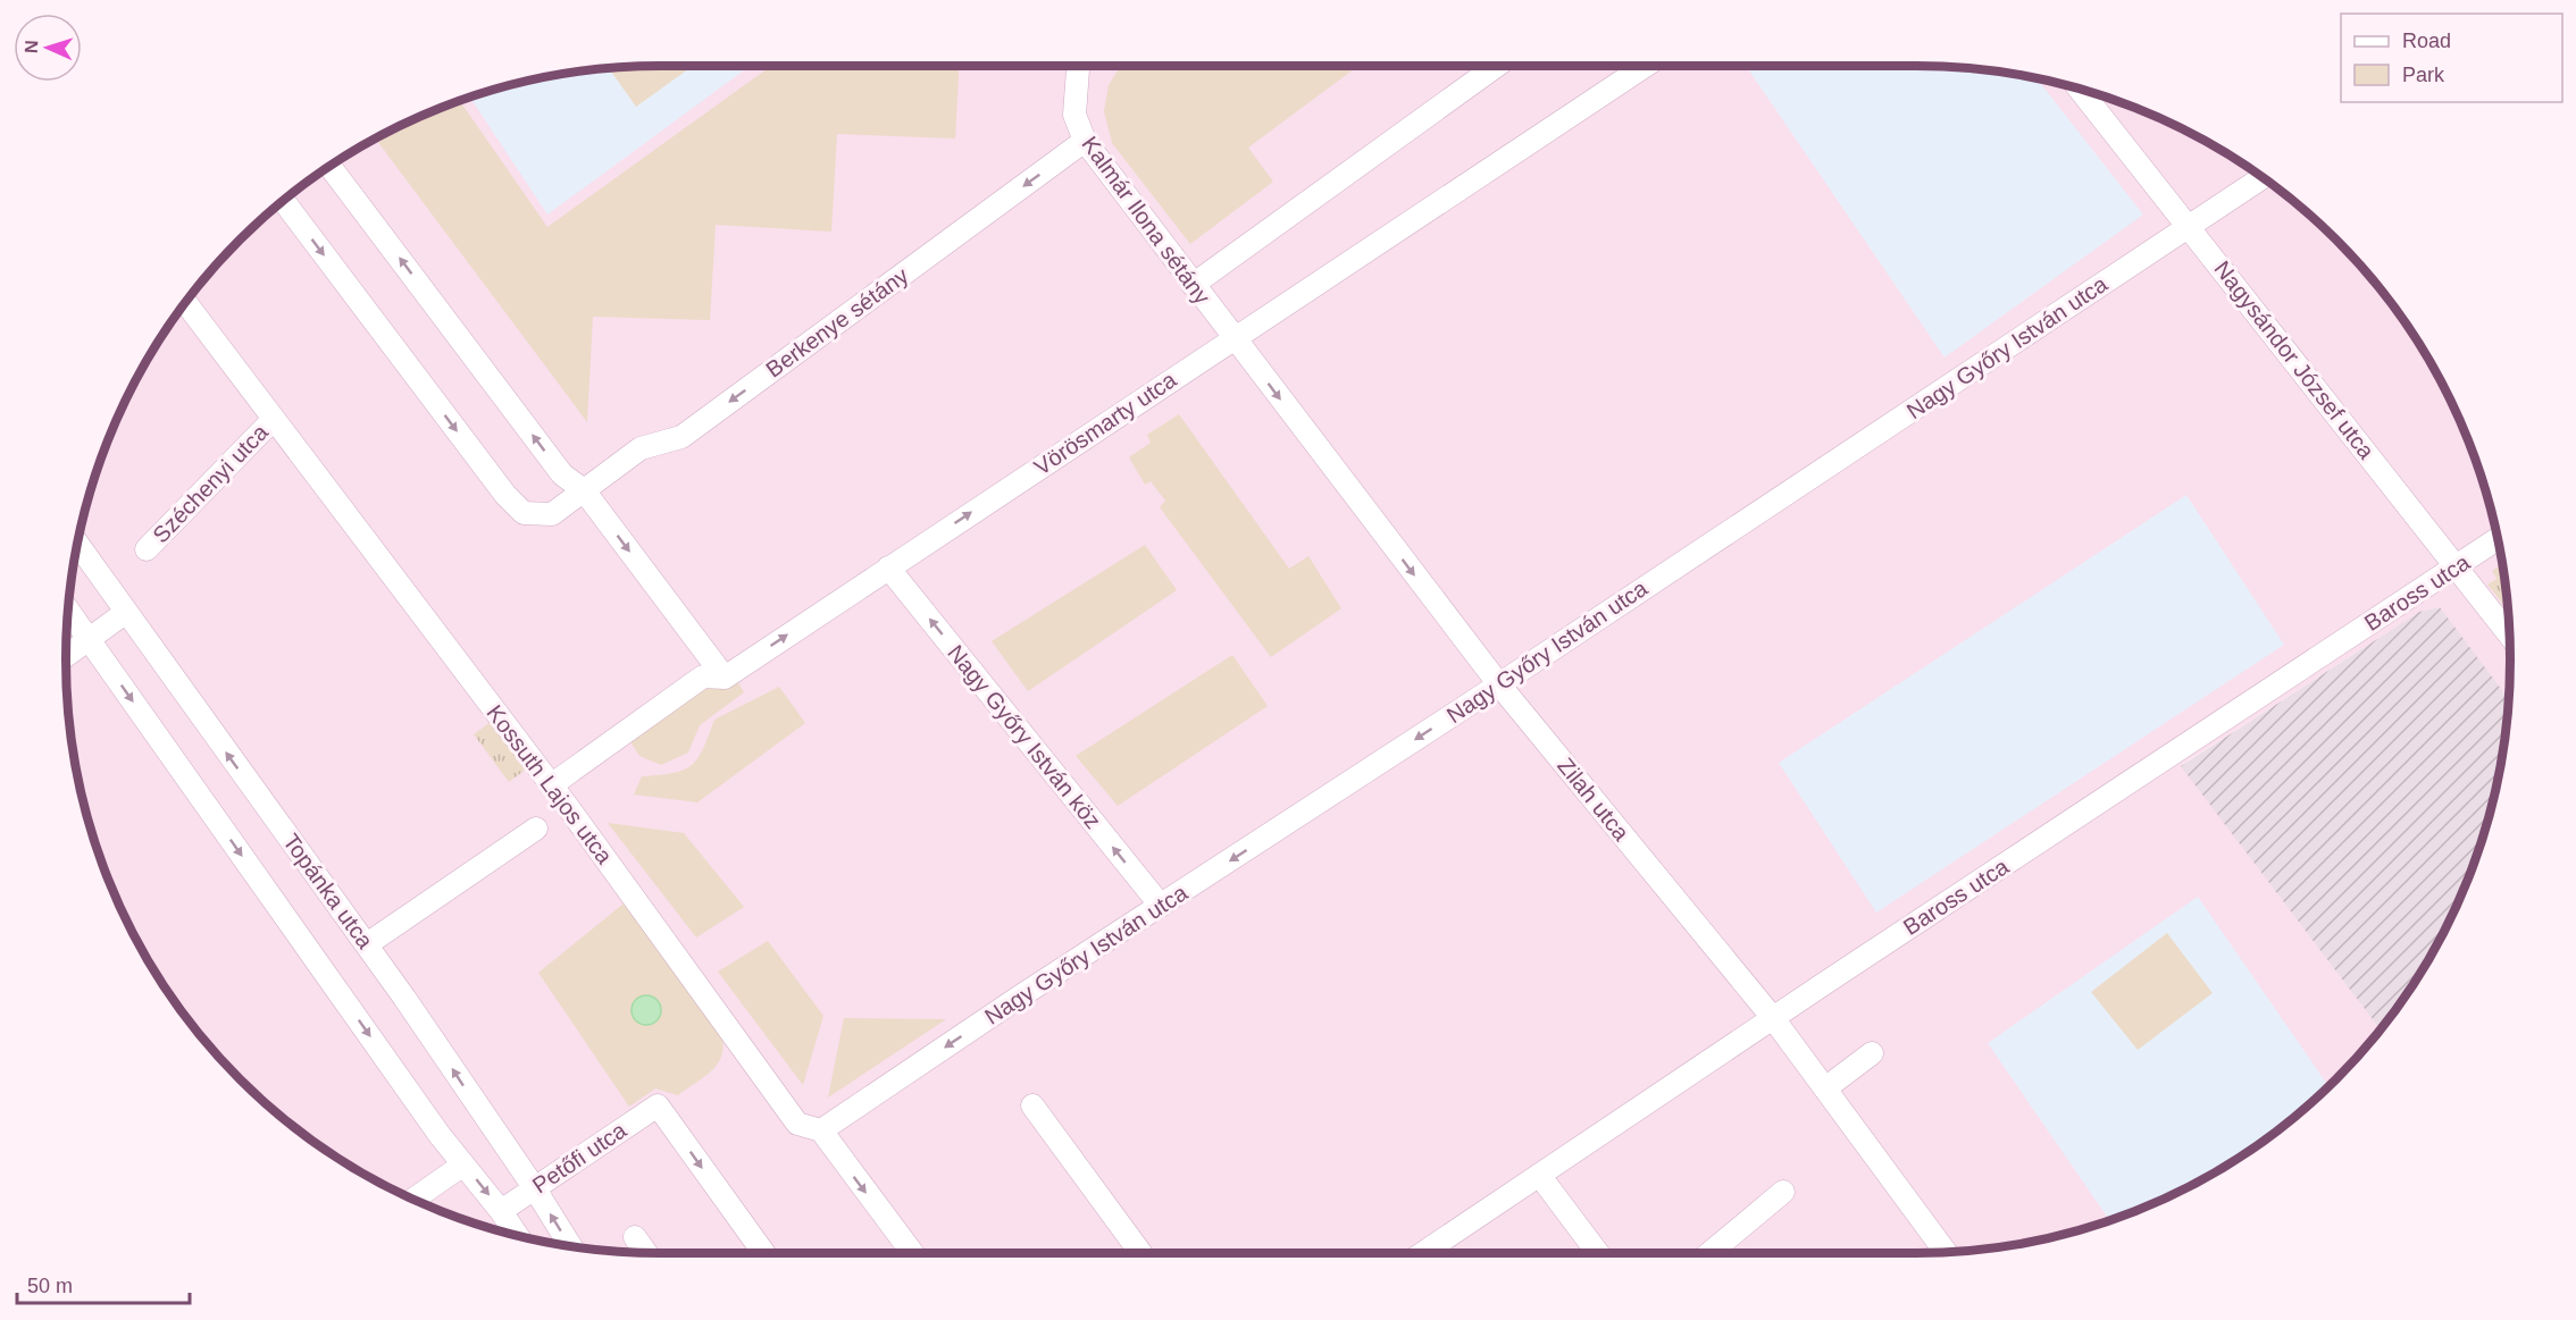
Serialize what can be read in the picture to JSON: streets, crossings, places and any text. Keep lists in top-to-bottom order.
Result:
{
  "streets": {
    "street": [
      "Kalmár Ilona sétány",
      "Berkenye sétány",
      "Nagy Győry István utca",
      "Nagysándor József utca",
      "Vörösmarty utca",
      "Széchenyi utca",
      "Baross utca",
      "Nagy Győry István köz",
      "Kossuth Lajos utca",
      "Zilah utca",
      "Topánka utca",
      "Petőfi utca"
    ]
  },
  "crossings": [
    ["Kalmár Ilona sétány", "Berkenye sétány"],
    ["Kalmár Ilona sétány", "Vörösmarty utca"],
    ["Kalmár Ilona sétány", "Zilah utca"],
    ["Nagy Győry István utca", "Nagysándor József utca"],
    ["Nagy Győry István utca", "Nagy Győry István köz"],
    ["Nagy Győry István utca", "Kossuth Lajos utca"],
    ["Nagy Győry István utca", "Zilah utca"],
    ["Nagysándor József utca", "Baross utca"],
    ["Vörösmarty utca", "Nagy Győry István köz"],
    ["Vörösmarty utca", "Kossuth Lajos utca"],
    ["Vörösmarty utca", "Zilah utca"],
    ["Széchenyi utca", "Kossuth Lajos utca"],
    ["Baross utca", "Zilah utca"],
    ["Topánka utca", "Petőfi utca"]
  ],
  "one_way": [
    "Nagy Győry István utca",
    "Vörösmarty utca",
    "Nagy Győry István köz",
    "Zilah utca"
  ],
  "legend": ["Road", "Park"],
  "scale_bar": "50 m",
  "north": "left"
}
